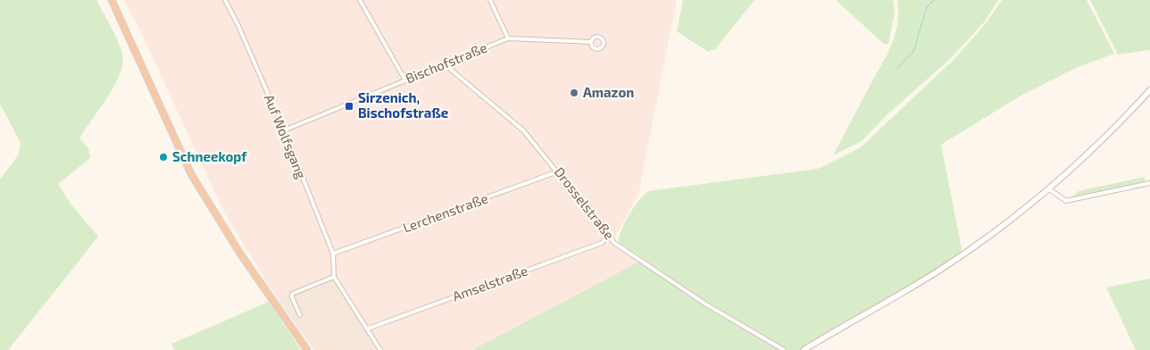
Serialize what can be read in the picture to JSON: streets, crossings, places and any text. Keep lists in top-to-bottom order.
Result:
{
  "streets": {
    "street": [
      "Bischofstraße",
      "Auf Wolfsgang",
      "Drosselstraße",
      "Lerchenstraße",
      "Amselstraße"
    ]
  },
  "crossings": [
    ["Bischofstraße", "Auf Wolfsgang"],
    ["Bischofstraße", "Drosselstraße"],
    ["Auf Wolfsgang", "Lerchenstraße"],
    ["Drosselstraße", "Lerchenstraße"],
    ["Drosselstraße", "Amselstraße"]
  ],
  "places": {
    "other": ["Amazon", "Schneekopf"],
    "transit": ["Sirzenich, Bischofstraße"]
  }
}
